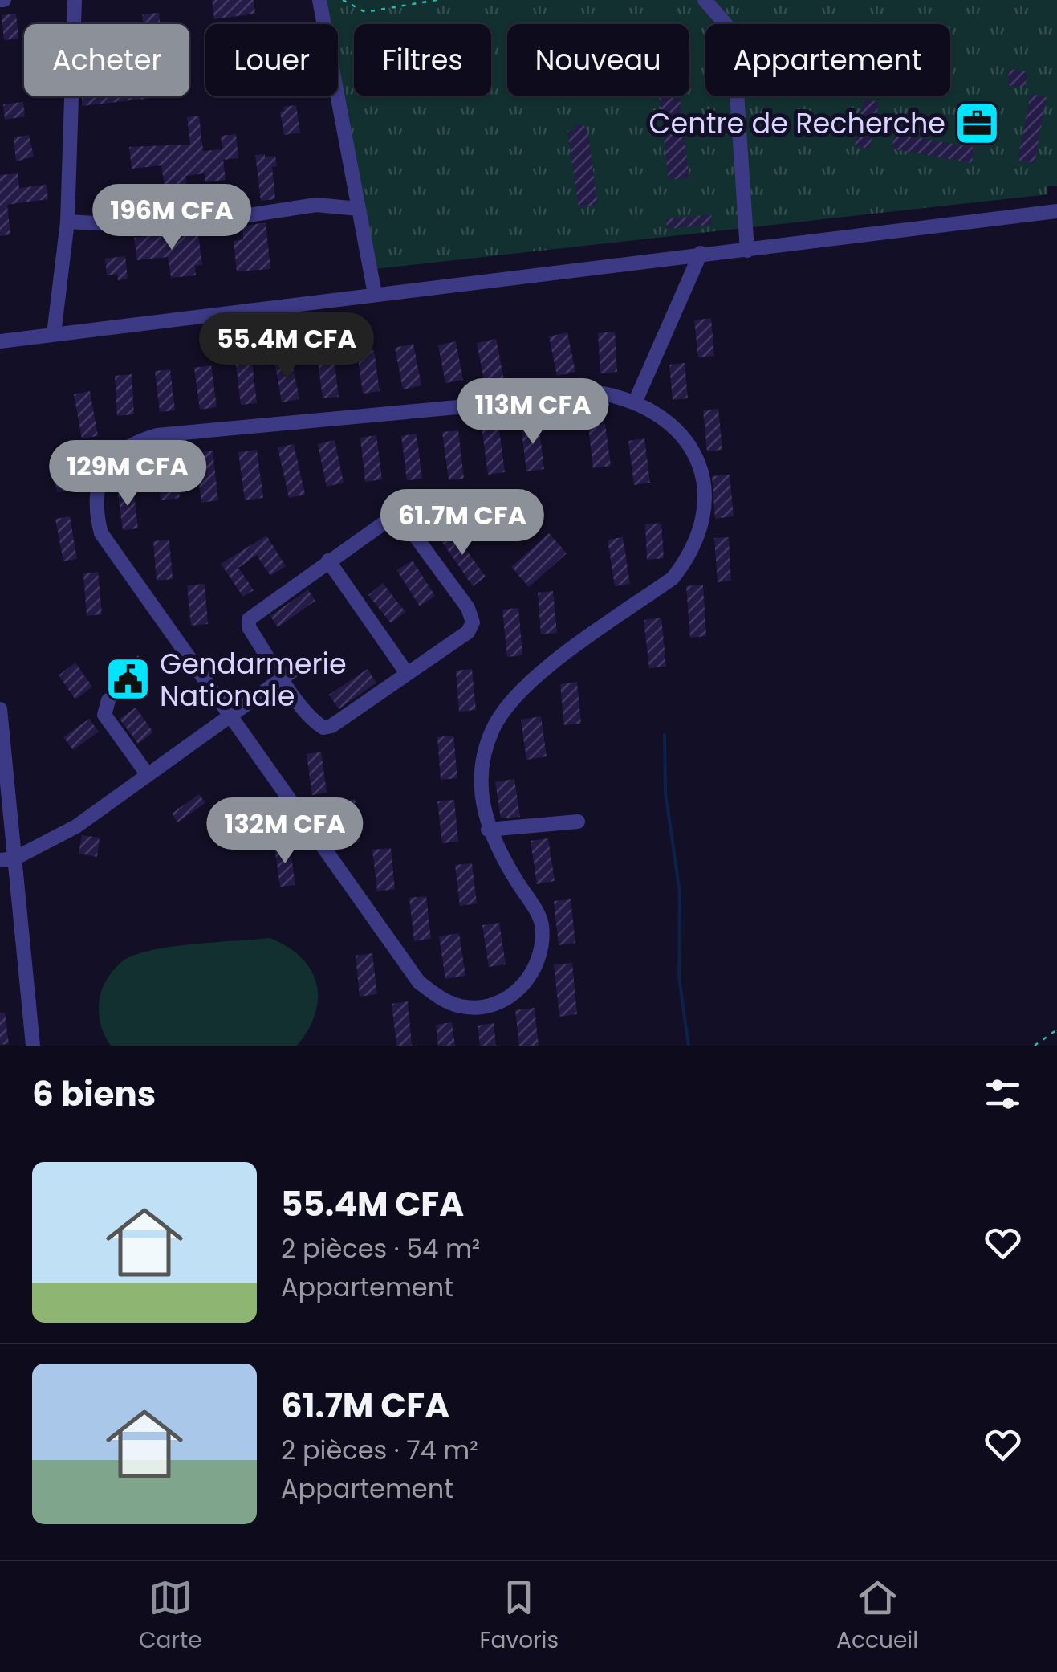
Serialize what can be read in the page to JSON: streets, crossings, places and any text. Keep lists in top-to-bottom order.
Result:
{
  "places": {
    "office": ["Centre de Recherche"],
    "public building": ["Gendarmerie Nationale"]
  },
  "page": {
    "chip": [
      "Acheter",
      "Louer",
      "Filtres",
      "Nouveau",
      "Appartement"
    ],
    "price": [
      "196M CFA",
      "55.4M CFA",
      "113M CFA",
      "129M CFA",
      "61.7M CFA",
      "132M CFA"
    ],
    "heading": "6 biens",
    "list": [
      {
        "name": "55.4M CFA",
        "note": "2 pièces · 54 m² · Appartement"
      },
      {
        "name": "61.7M CFA",
        "note": "2 pièces · 74 m² · Appartement"
      }
    ],
    "tabs": ["Carte", "Favoris", "Accueil"]
  }
}
